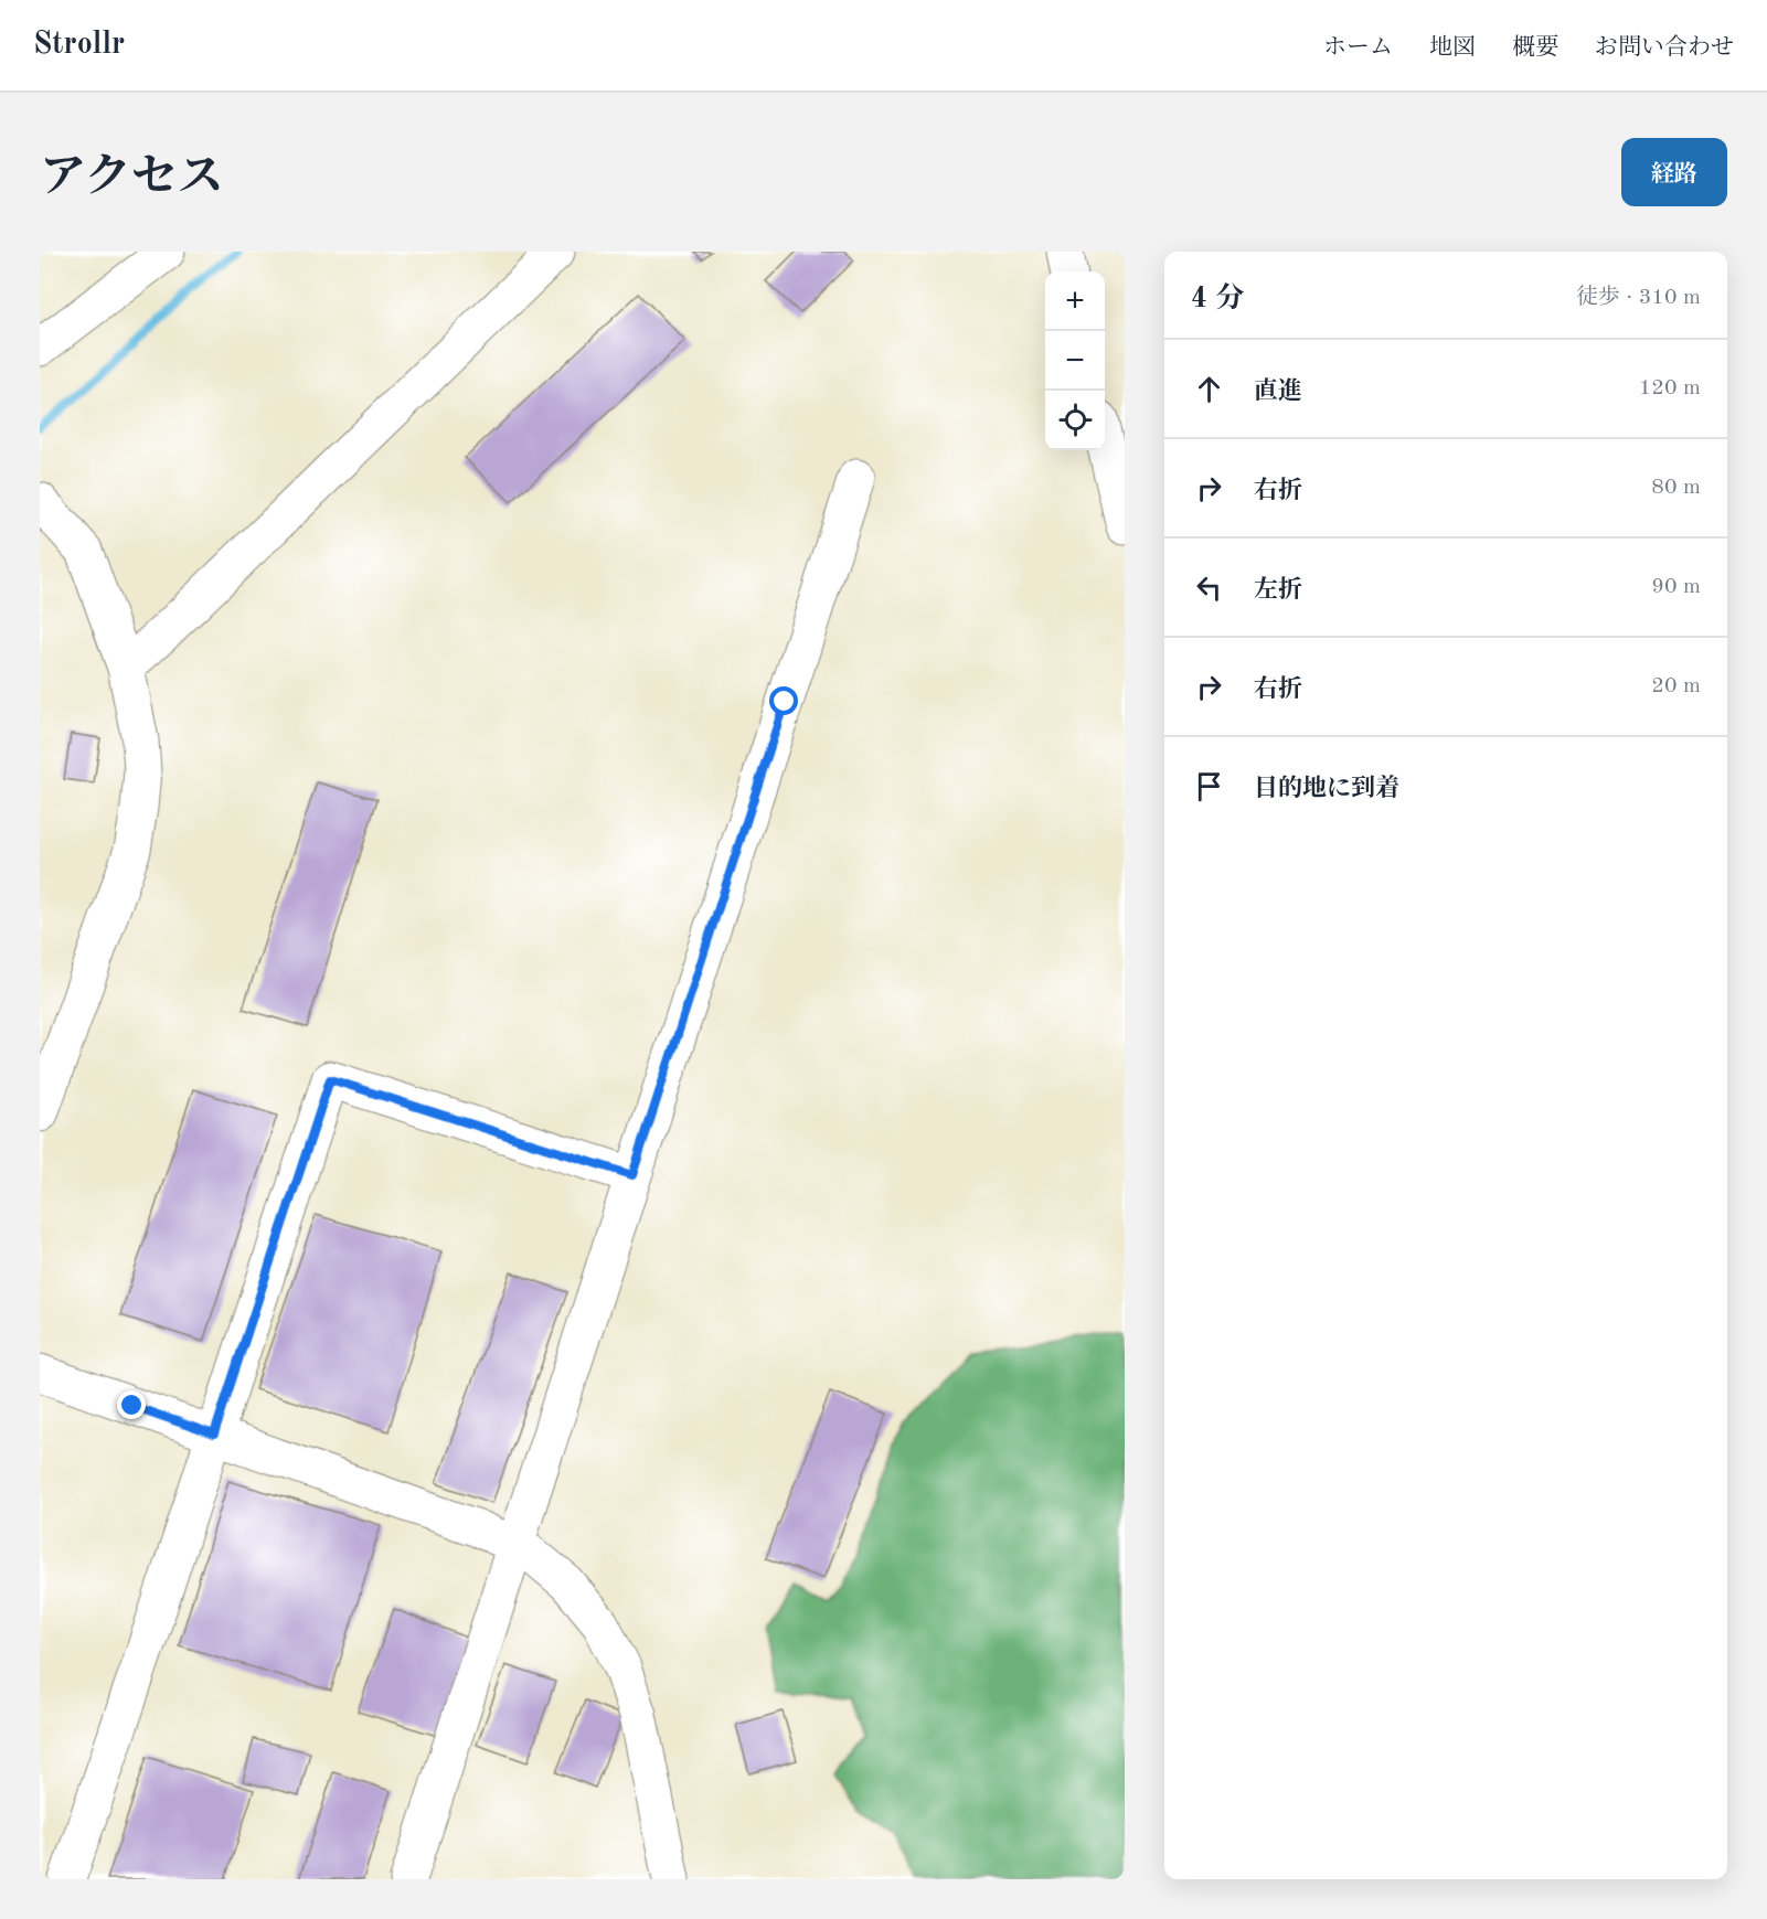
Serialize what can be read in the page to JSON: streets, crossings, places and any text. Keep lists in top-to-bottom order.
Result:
{
  "page": {
    "header": "Strollr",
    "nav": [
      "ホーム",
      "地図",
      "概要",
      "お問い合わせ"
    ],
    "title": "アクセス",
    "buttons": "経路",
    "heading": ["4 分", "徒歩 · 310 m"],
    "map_buttons": ["+", "−"],
    "list": [
      ["直進", "120 m"],
      ["右折", "80 m"],
      ["左折", "90 m"],
      ["右折", "20 m"],
      "目的地に到着"
    ]
  }
}
